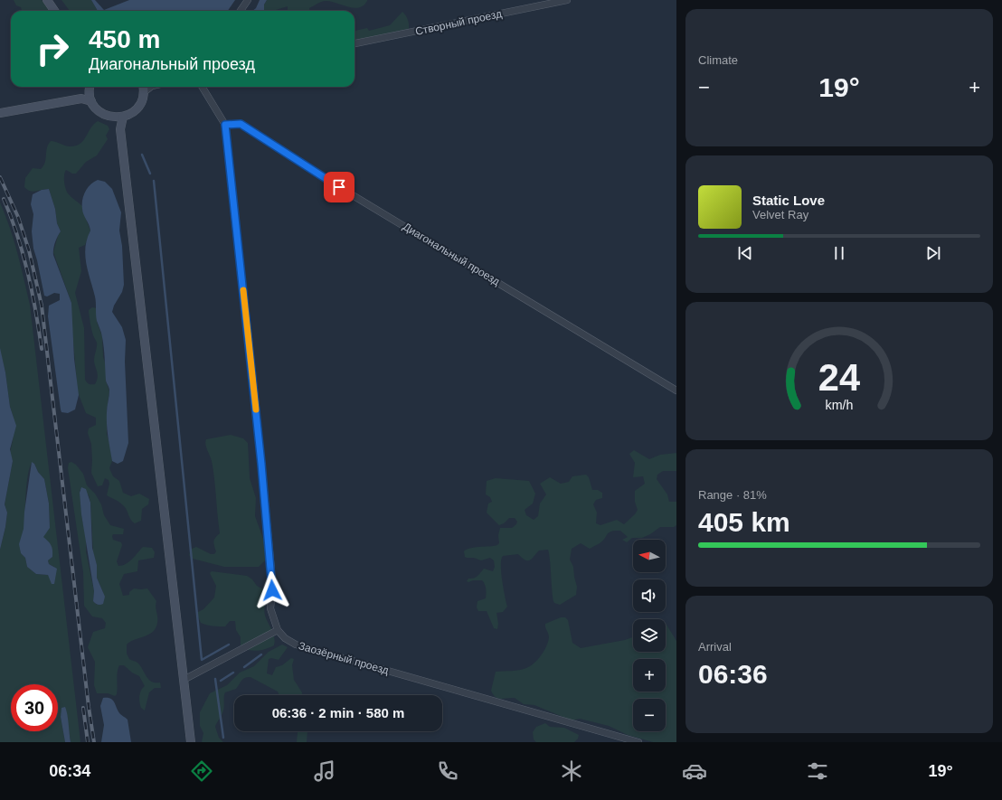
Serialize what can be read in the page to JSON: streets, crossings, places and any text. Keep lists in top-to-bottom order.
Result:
{
  "streets": {
    "street": ["Створный проезд", "Диагональный проезд", "Заозёрный проезд"]
  },
  "north": "left",
  "page": {
    "tile": [
      "Climate",
      ["Range · 81%", "405 km"],
      ["Arrival", "06:36"]
    ],
    "turn": ["450 m", "Диагональный проезд"],
    "heat": ["−", "19°", "+"],
    "song": ["Static Love", "Velvet Ray"],
    "map_buttons": ["+", "−"],
    "limit": "30",
    "trip": "06:36 · 2 min · 580 m",
    "tabs": ["06:34", "19°"],
    "gauge": ["24", "km/h"]
  }
}
